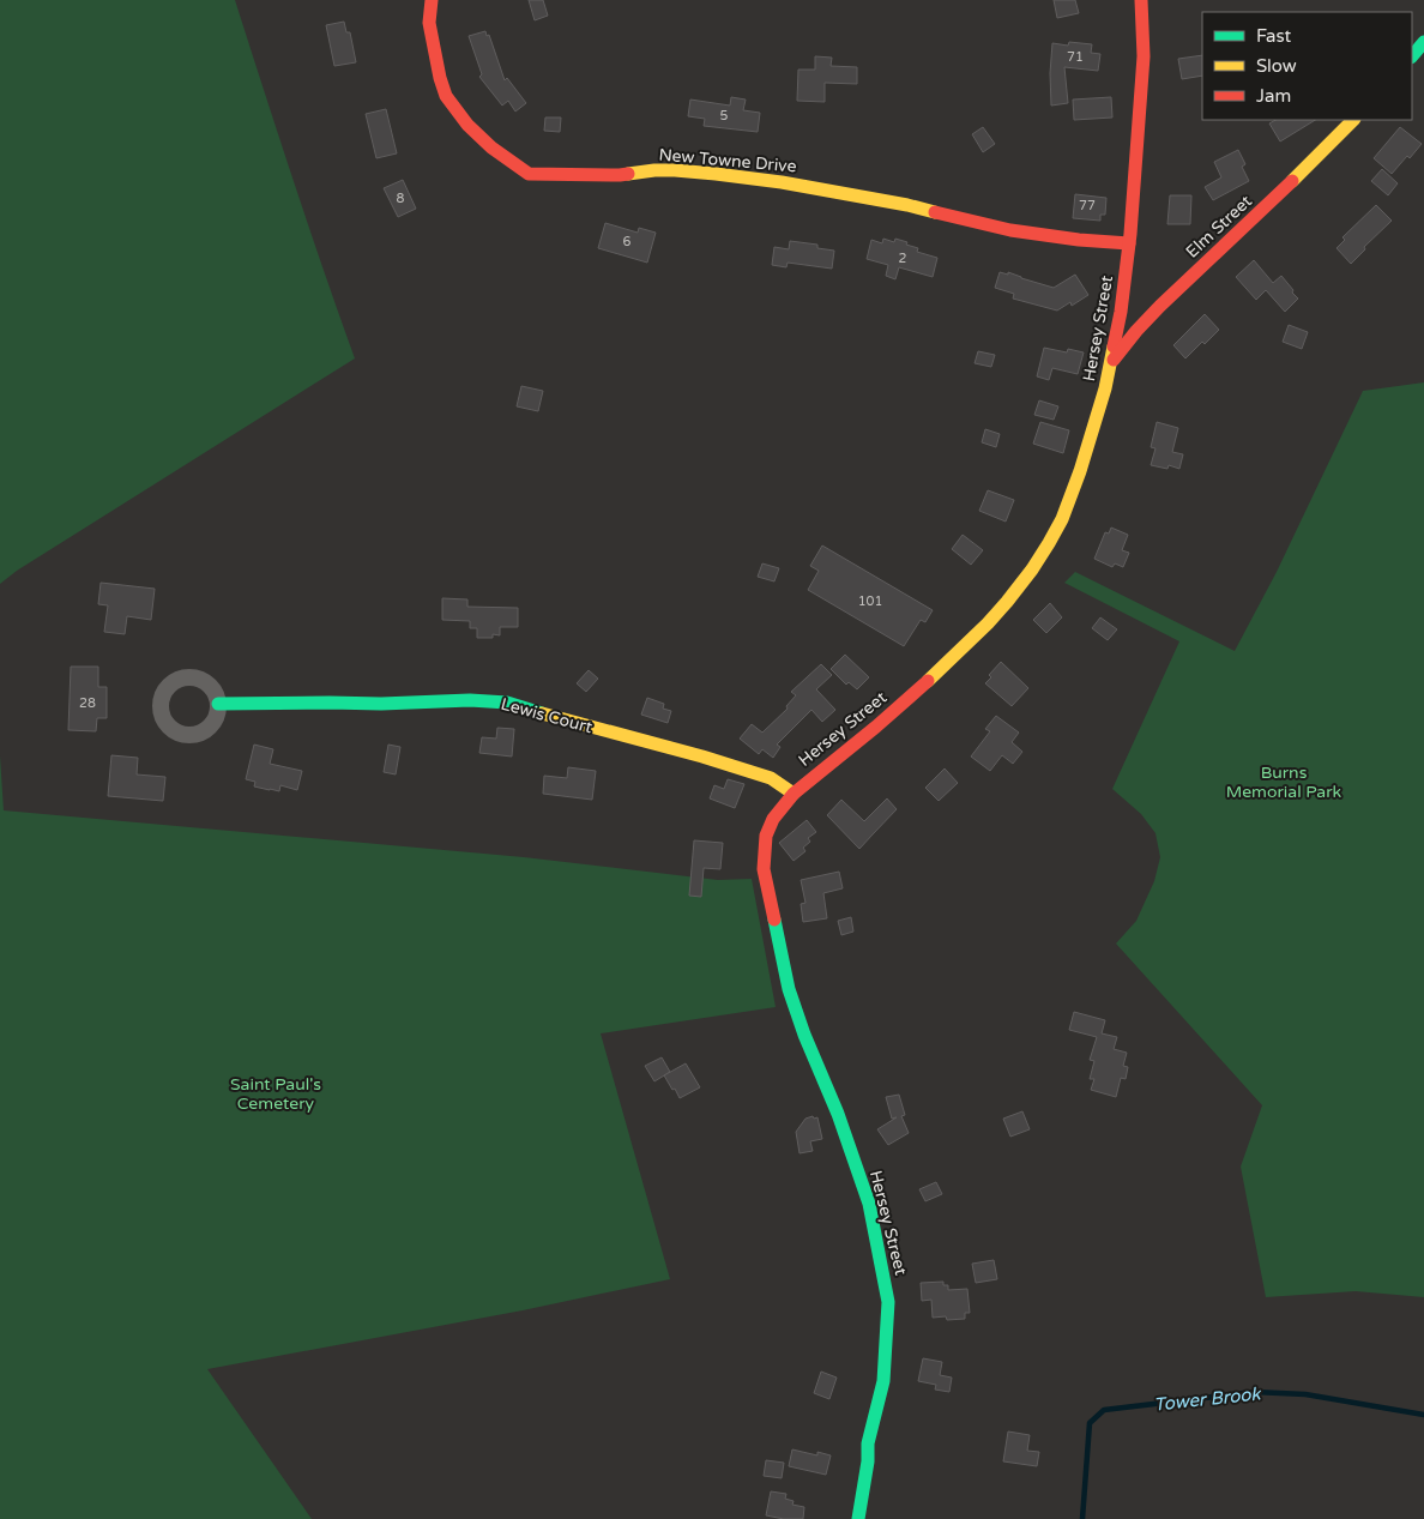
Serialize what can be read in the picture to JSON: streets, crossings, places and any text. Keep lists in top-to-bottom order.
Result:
{
  "streets": {
    "street": [
      "New Towne Drive",
      "Elm Street",
      "Hersey Street",
      "Lewis Court"
    ]
  },
  "crossings": [
    ["New Towne Drive", "Hersey Street"],
    ["Elm Street", "Hersey Street"],
    ["Hersey Street", "Lewis Court"]
  ],
  "water": ["Tower Brook"],
  "parks": ["Burns Memorial Park", "Saint Paul's Cemetery"],
  "house_numbers": [
    "71",
    "5",
    "8",
    "77",
    "6",
    "2",
    "101",
    "28"
  ],
  "legend": ["Fast", "Slow", "Jam"]
}
